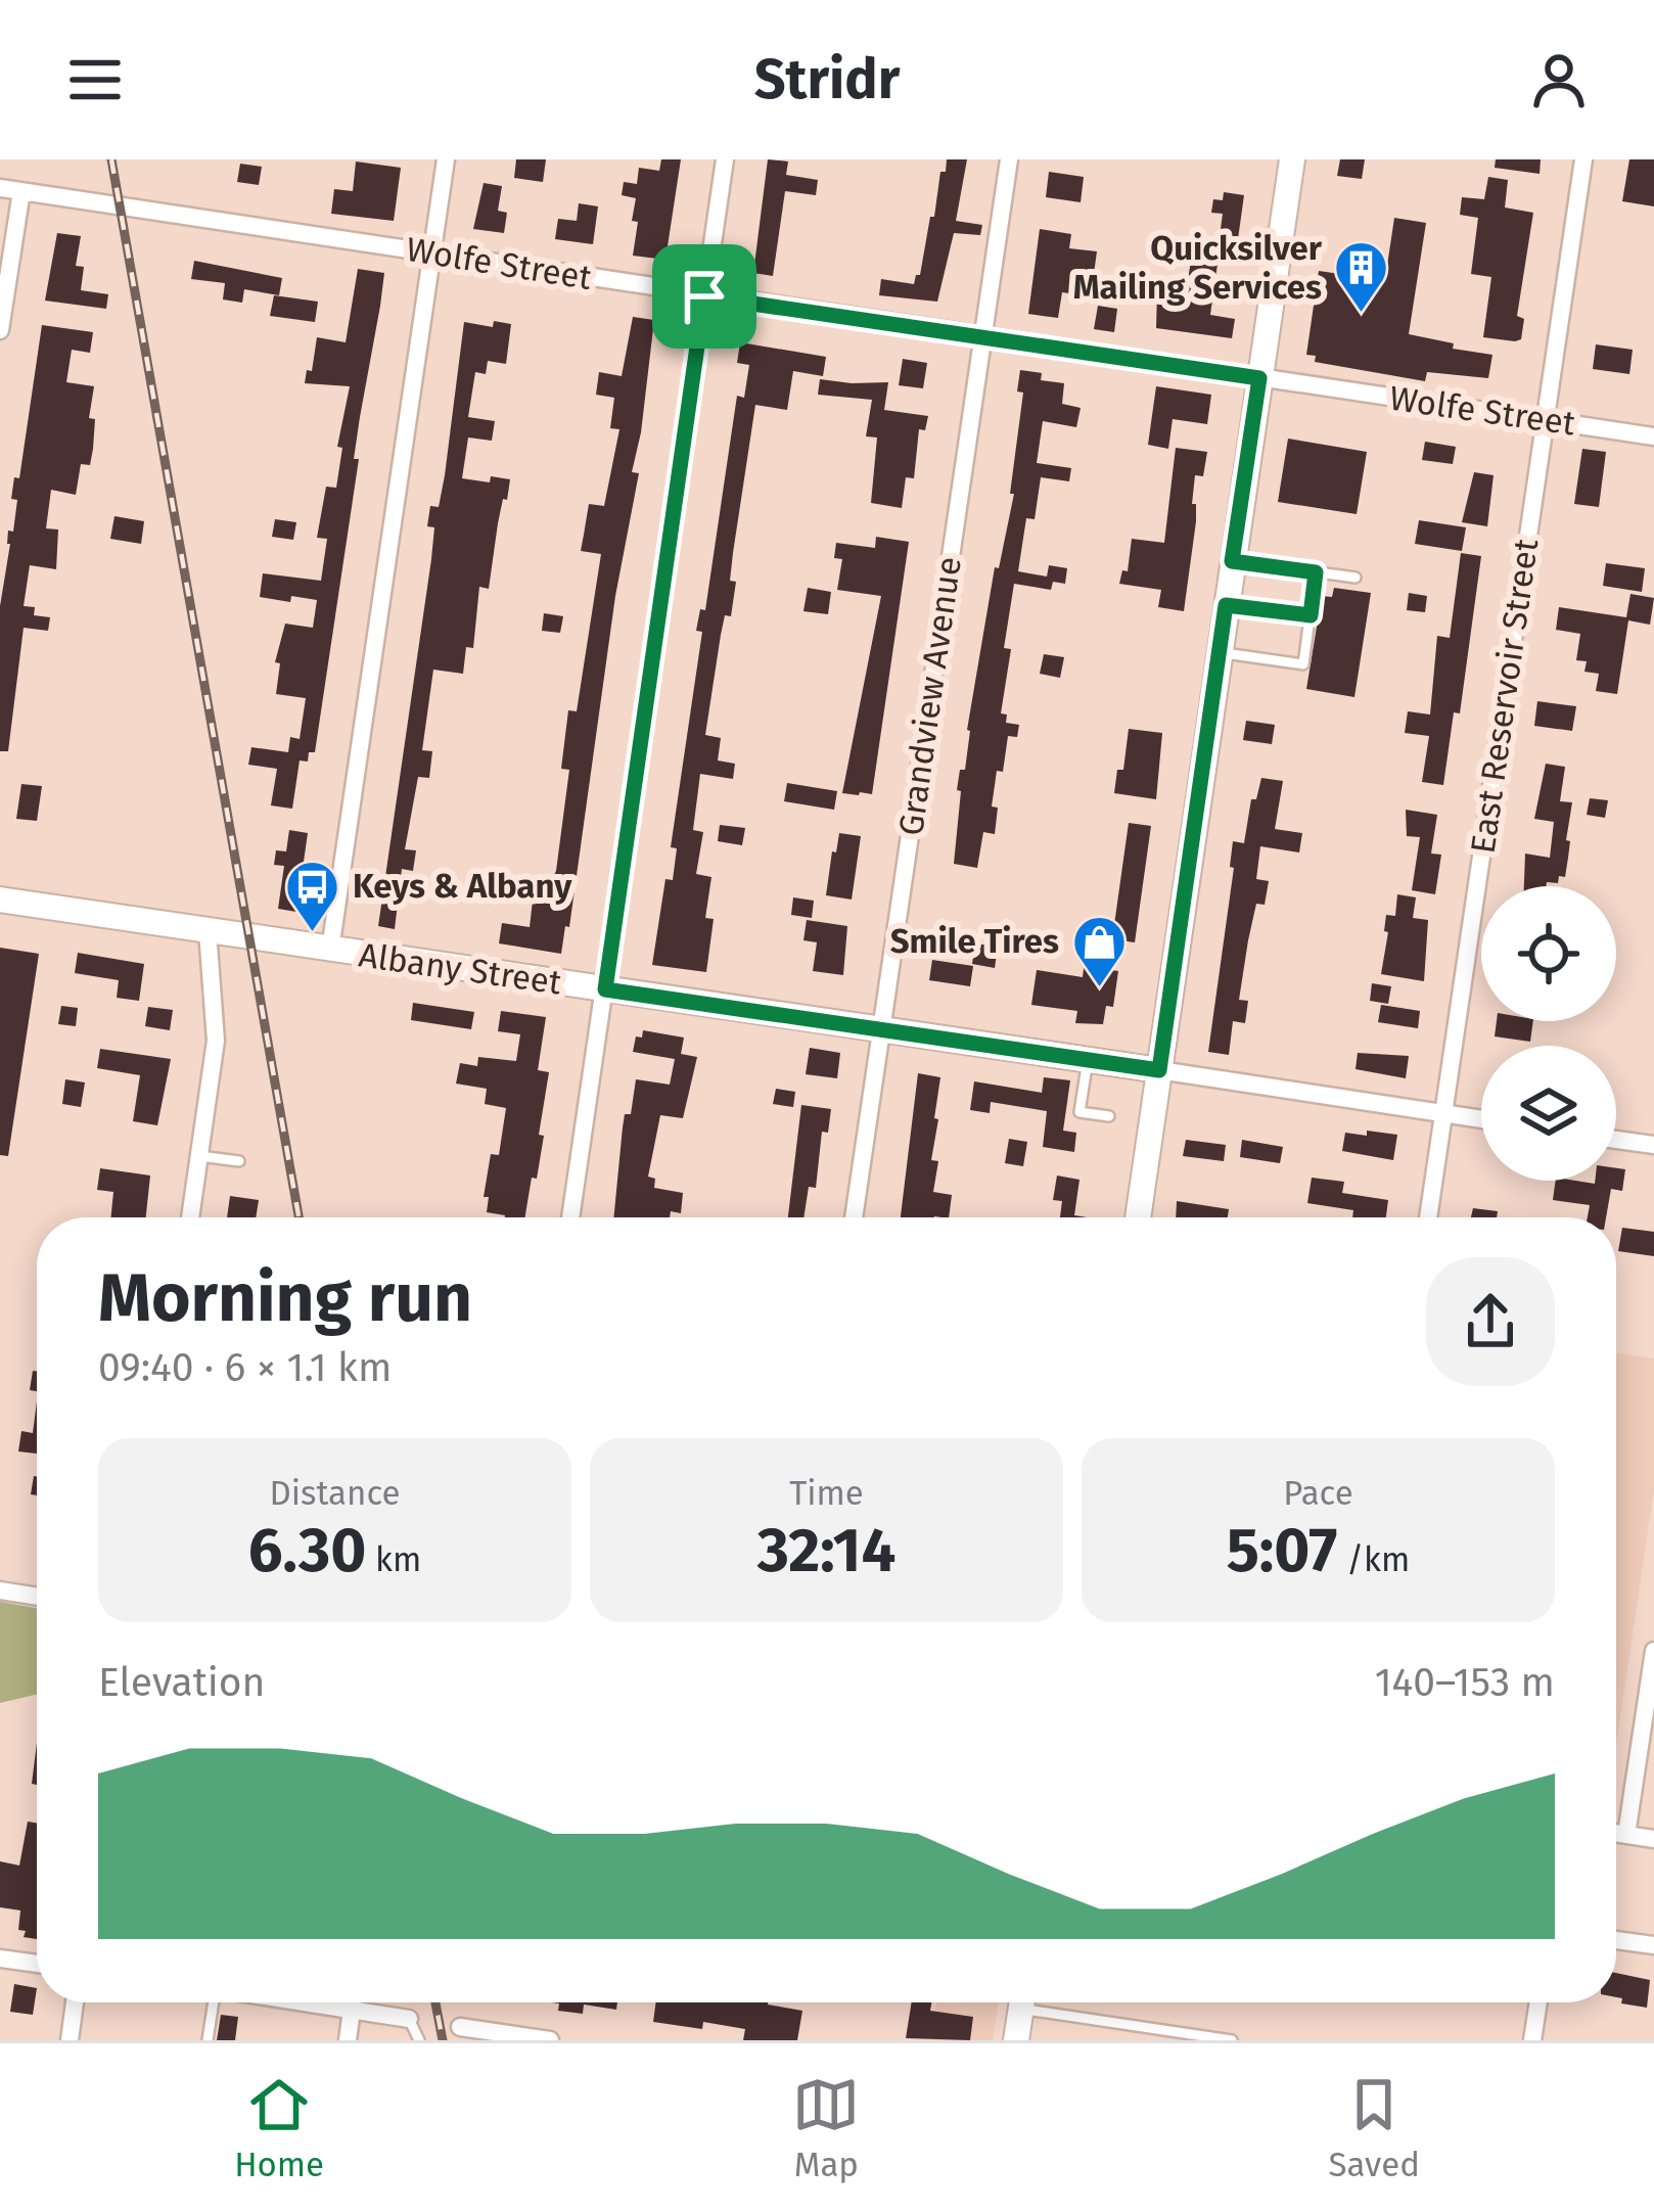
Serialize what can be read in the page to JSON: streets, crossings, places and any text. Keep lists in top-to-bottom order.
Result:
{
  "streets": {
    "street": [
      "Wolfe Street",
      "Grandview Avenue",
      "East Reservoir Street",
      "Albany Street"
    ]
  },
  "crossings": [
    ["Wolfe Street", "Grandview Avenue"],
    ["Wolfe Street", "East Reservoir Street"],
    ["Grandview Avenue", "Albany Street"],
    ["East Reservoir Street", "Albany Street"]
  ],
  "places": {
    "building": ["Quicksilver Mailing Services"],
    "bus stop": ["Keys & Albany"],
    "shop": ["Smile Tires"]
  },
  "page": {
    "header": "Stridr",
    "heading": ["Morning run", "09:40 · 6 × 1.1 km"],
    "stats": [
      ["Distance", "6.30 km"],
      ["Time", "32:14"],
      ["Pace", "5:07 /km"]
    ],
    "chart": ["Elevation", "140–153 m"],
    "tabs": ["Home", "Map", "Saved"]
  }
}
